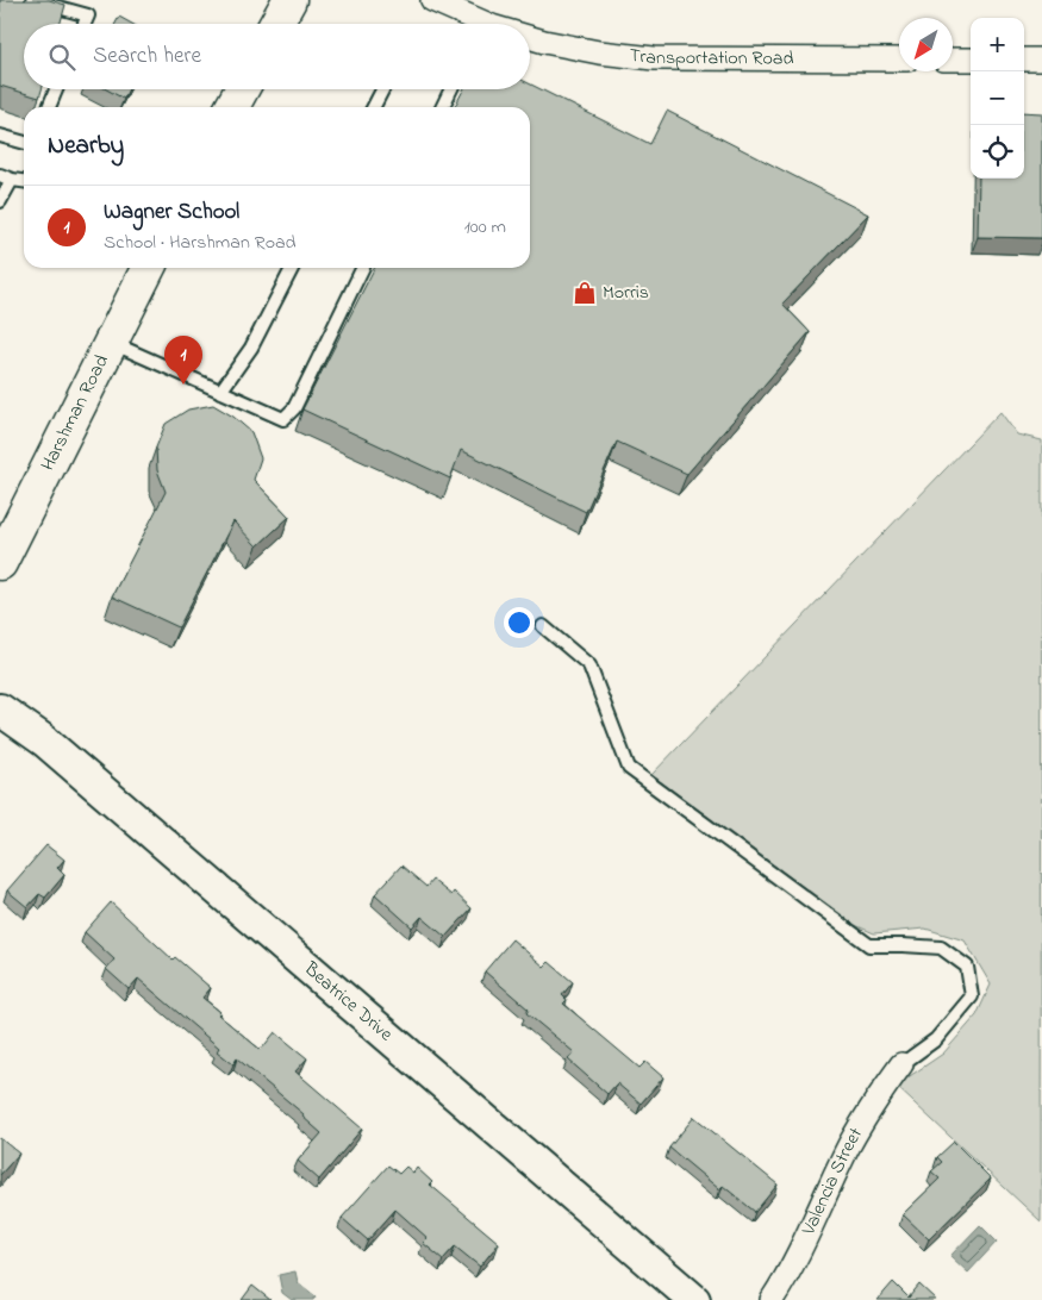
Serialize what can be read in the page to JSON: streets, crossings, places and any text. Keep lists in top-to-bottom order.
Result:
{
  "streets": {
    "main road": ["Harshman Road"],
    "street": ["Transportation Road", "Beatrice Drive", "Valencia Street"]
  },
  "places": {
    "shop": ["Morris"]
  },
  "north": "bottom left",
  "page": {
    "map_buttons": ["+", "−"],
    "search": "Search here",
    "heading": "Nearby",
    "list": [
      {
        "mark": "1",
        "name": "Wagner School",
        "note": "School · Harshman Road",
        "value": "100 m"
      }
    ],
    "pins": "1"
  }
}
